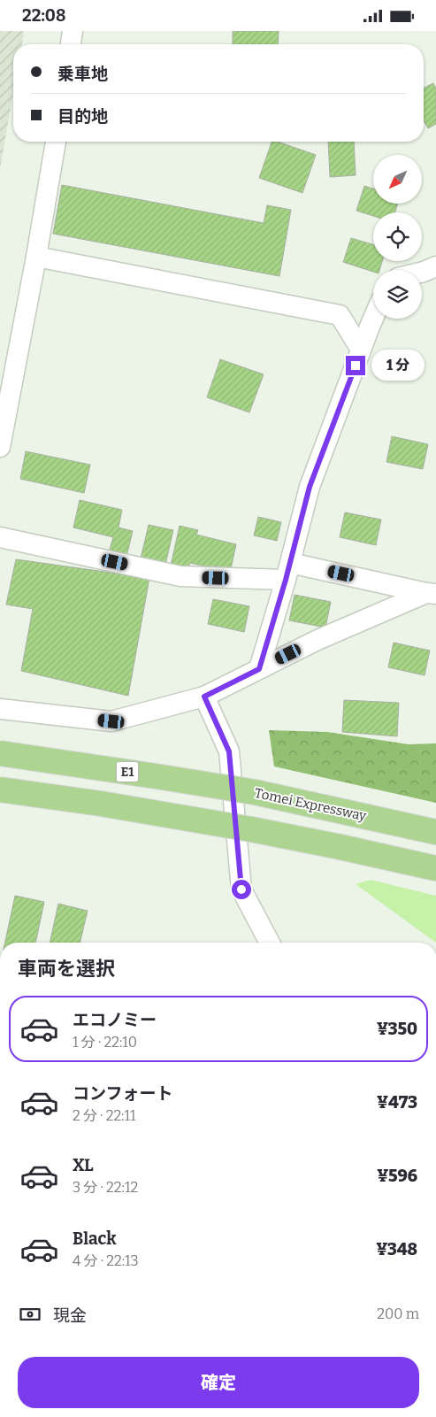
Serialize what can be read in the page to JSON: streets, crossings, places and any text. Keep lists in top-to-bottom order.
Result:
{
  "streets": {
    "highway": ["E1", "Tomei Expressway"]
  },
  "north": "bottom left",
  "page": {
    "status": "22:08",
    "banner": ["乗車地", "目的地"],
    "bubble": "1 分",
    "heading": "車両を選択",
    "list": [
      {
        "name": "エコノミー",
        "note": "1 分 · 22:10",
        "value": "¥350"
      },
      {
        "name": "コンフォート",
        "note": "2 分 · 22:11",
        "value": "¥473"
      },
      {
        "name": "XL",
        "note": "3 分 · 22:12",
        "value": "¥596"
      },
      {
        "name": "Black",
        "note": "4 分 · 22:13",
        "value": "¥348"
      }
    ],
    "pay": ["現金", "200 m"],
    "buttons": "確定"
  }
}
